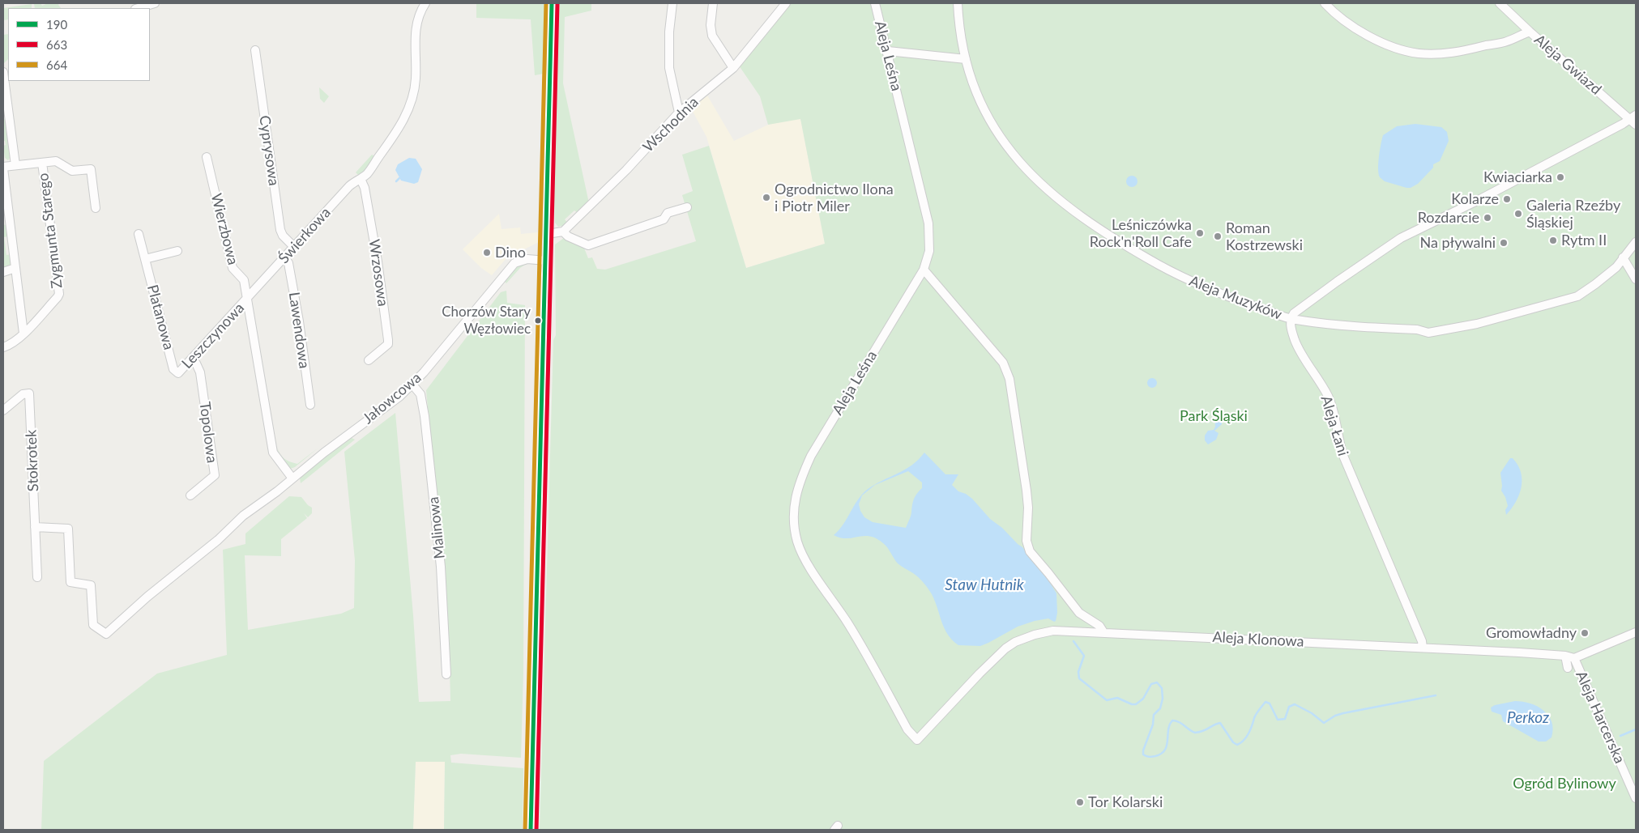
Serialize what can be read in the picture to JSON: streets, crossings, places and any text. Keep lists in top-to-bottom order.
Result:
{
  "streets": {
    "street": [
      "Aleja Leśna",
      "Aleja Gwiazd",
      "Wschodnia",
      "Cyprysowa",
      "Wierzbowa",
      "Zygmunta Starego",
      "Świerkowa",
      "Wrzosowa",
      "Aleja Muzyków",
      "Platanowa",
      "Lawendowa",
      "Leszczynowa",
      "Jałowcowa",
      "Aleja Łani",
      "Topolowa",
      "Stokrotek",
      "Malinowa",
      "Aleja Klonowa",
      "Aleja Harcerska"
    ]
  },
  "crossings": [
    ["Aleja Leśna", "Aleja Klonowa"],
    ["Cyprysowa", "Świerkowa"],
    ["Wierzbowa", "Świerkowa"],
    ["Wierzbowa", "Leszczynowa"],
    ["Świerkowa", "Wrzosowa"],
    ["Świerkowa", "Lawendowa"],
    ["Świerkowa", "Leszczynowa"],
    ["Aleja Muzyków", "Aleja Łani"],
    ["Platanowa", "Leszczynowa"],
    ["Leszczynowa", "Topolowa"],
    ["Jałowcowa", "Stokrotek"],
    ["Jałowcowa", "Malinowa"],
    ["Aleja Łani", "Aleja Klonowa"],
    ["Aleja Klonowa", "Aleja Harcerska"]
  ],
  "water": ["Staw Hutnik", "Perkoz"],
  "parks": ["Park Śląski", "Ogród Bylinowy"],
  "places": [
    "Kwiaciarka",
    "Ogrodnictwo Ilona i Piotr Miler",
    "Kolarze",
    "Galeria Rzeźby Śląskiej",
    "Rozdarcie",
    "Leśniczówka Rock'n'Roll Cafe",
    "Roman Kostrzewski",
    "Rytm II",
    "Na pływalni",
    "Dino",
    "Chorzów Stary Węzłowiec",
    "Gromowładny",
    "Tor Kolarski"
  ],
  "lines": ["transit line 190", "transit line 663", "transit line 664"],
  "legend": ["190", "663", "664"]
}
